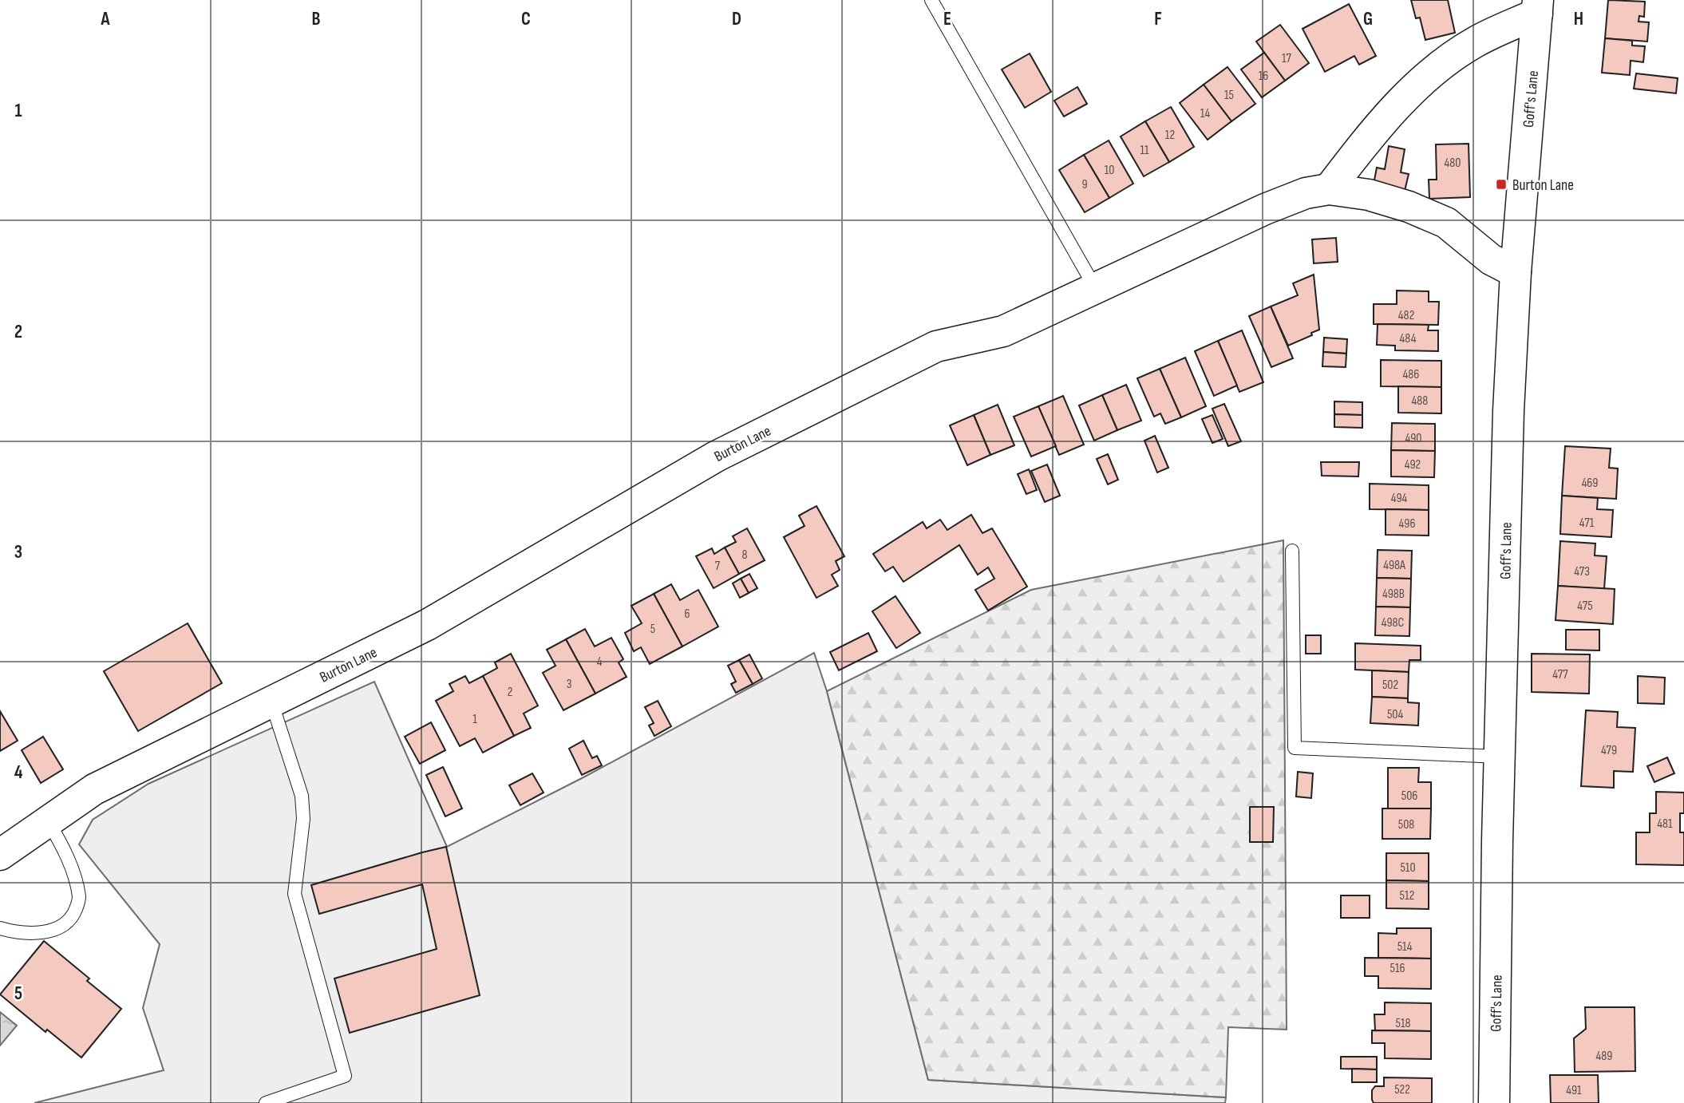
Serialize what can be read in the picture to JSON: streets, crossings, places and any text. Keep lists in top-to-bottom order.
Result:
{
  "streets": {
    "street": ["Goff's Lane", "Burton Lane"]
  },
  "crossings": [
    ["Goff's Lane", "Burton Lane"]
  ],
  "places": {
    "transit": ["Burton Lane"]
  },
  "house_numbers": [
    "17",
    "16",
    "15",
    "14",
    "12",
    "11",
    "480",
    "10",
    "9",
    "482",
    "484",
    "486",
    "488",
    "490",
    "492",
    "469",
    "494",
    "471",
    "496",
    "8",
    "498A",
    "7",
    "473",
    "498B",
    "475",
    "6",
    "498C",
    "5",
    "4",
    "477",
    "3",
    "502",
    "2",
    "504",
    "1",
    "479",
    "506",
    "481",
    "508",
    "510",
    "512",
    "514",
    "516",
    "518",
    "489",
    "522",
    "491"
  ],
  "grid": {
    "columns": [
      "A",
      "B",
      "C",
      "D",
      "E",
      "F",
      "G",
      "H"
    ],
    "rows": [
      "1",
      "2",
      "3",
      "4",
      "5"
    ]
  }
}
